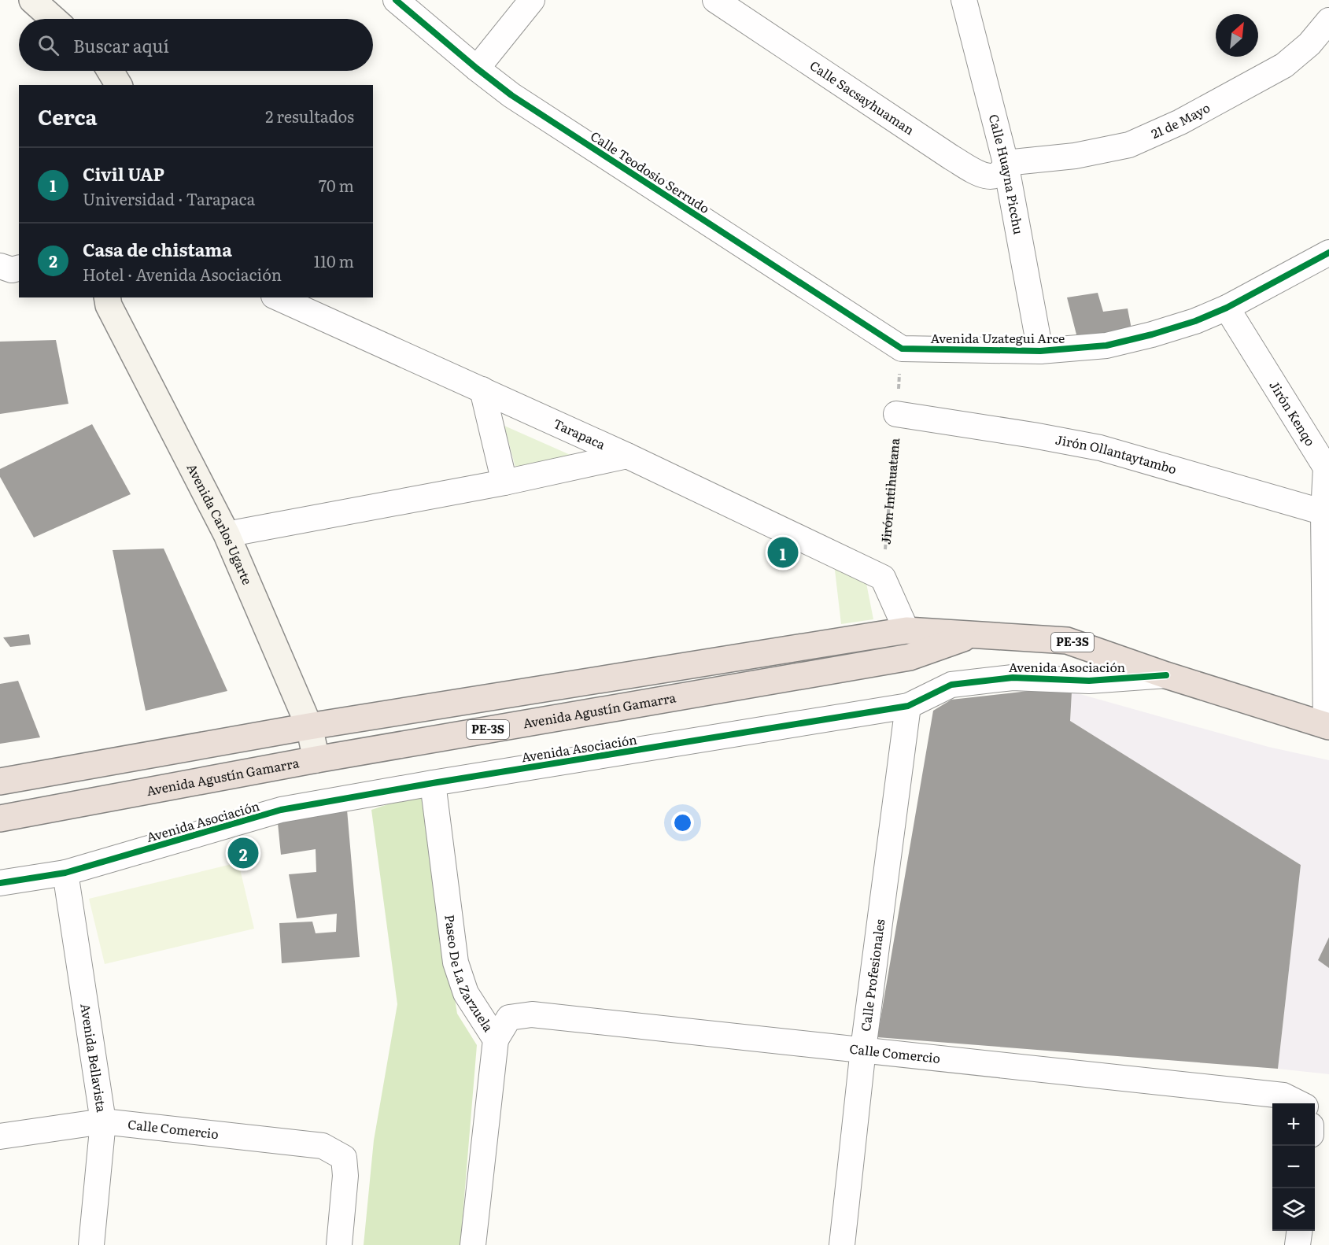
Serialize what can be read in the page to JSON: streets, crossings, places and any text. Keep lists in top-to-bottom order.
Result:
{
  "streets": {
    "highway": ["PE-3S", "Avenida Agustín Gamarra"],
    "street": [
      "Calle Sacsayhuaman",
      "21 de Mayo",
      "Calle Teodosio Serrudo",
      "Calle Huayna Picchu",
      "Avenida Uzategui Arce",
      "Jirón Kenqo",
      "Tarapaca",
      "Jirón Ollantaytambo",
      "Avenida Carlos Ugarte",
      "Avenida Asociación",
      "Paseo De La Zarzuela",
      "Calle Profesionales",
      "Calle Comercio",
      "Avenida Bellavista"
    ],
    "path": ["Jirón Intihuatana"]
  },
  "crossings": [
    ["Calle Sacsayhuaman", "21 de Mayo"],
    ["Calle Sacsayhuaman", "Calle Huayna Picchu"],
    ["21 de Mayo", "Calle Huayna Picchu"],
    ["Calle Teodosio Serrudo", "Avenida Uzategui Arce"],
    ["Calle Teodosio Serrudo", "Jirón Intihuatana"],
    ["Calle Huayna Picchu", "Avenida Uzategui Arce"],
    ["Avenida Uzategui Arce", "Jirón Kenqo"],
    ["Avenida Uzategui Arce", "Jirón Intihuatana"],
    ["Jirón Kenqo", "Jirón Ollantaytambo"],
    ["Jirón Kenqo", "PE-3S"],
    ["Tarapaca", "Jirón Intihuatana"],
    ["Jirón Ollantaytambo", "Jirón Intihuatana"],
    ["Avenida Carlos Ugarte", "Avenida Agustín Gamarra"],
    ["PE-3S", "Avenida Asociación"],
    ["PE-3S", "Avenida Agustín Gamarra"],
    ["Avenida Asociación", "Avenida Agustín Gamarra"],
    ["Avenida Asociación", "Paseo De La Zarzuela"],
    ["Avenida Asociación", "Calle Profesionales"],
    ["Avenida Asociación", "Avenida Bellavista"],
    ["Paseo De La Zarzuela", "Calle Comercio"],
    ["Calle Profesionales", "Calle Comercio"],
    ["Calle Comercio", "Avenida Bellavista"]
  ],
  "north": "top right",
  "page": {
    "search": "Buscar aquí",
    "heading": ["Cerca", "2 resultados"],
    "list": [
      {
        "mark": "1",
        "name": "Civil UAP",
        "note": "Universidad · Tarapaca",
        "value": "70 m"
      },
      {
        "mark": "2",
        "name": "Casa de chistama",
        "note": "Hotel · Avenida Asociación",
        "value": "110 m"
      }
    ],
    "pins": ["1", "2"],
    "map_buttons": ["+", "−"]
  }
}
